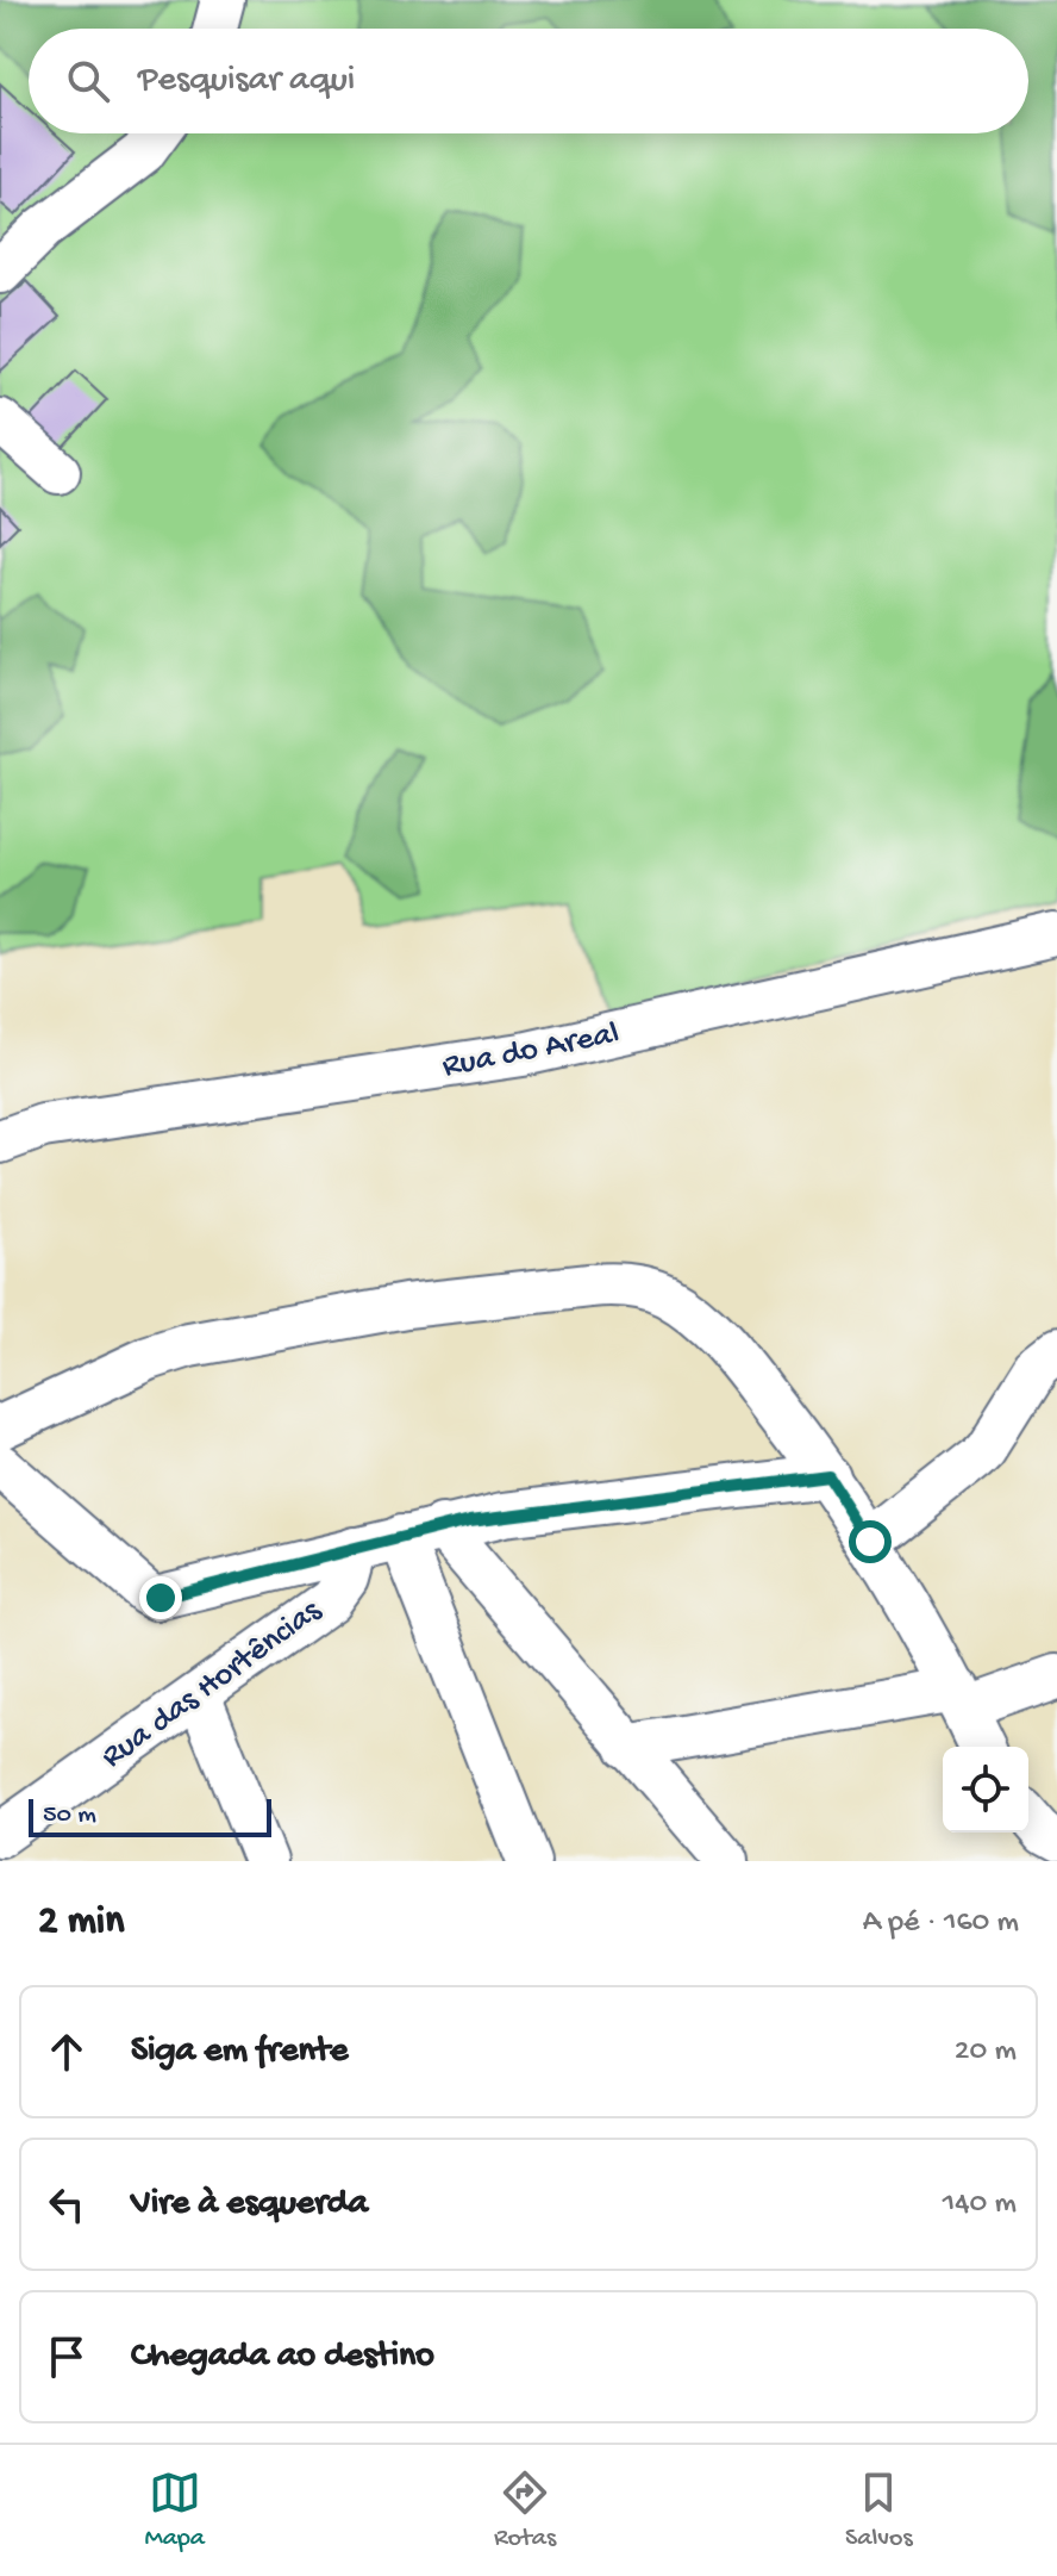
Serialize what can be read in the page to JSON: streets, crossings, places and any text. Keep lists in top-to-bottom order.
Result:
{
  "streets": {
    "street": ["Rua do Areal", "Rua das Hortências"]
  },
  "scale_bar": "50 m",
  "page": {
    "search": "Pesquisar aqui",
    "scale": "50 m",
    "heading": ["2 min", "A pé · 160 m"],
    "list": [
      ["Siga em frente", "20 m"],
      ["Vire à esquerda", "140 m"],
      "Chegada ao destino"
    ],
    "nav": ["Mapa", "Rotas", "Salvos"]
  }
}
